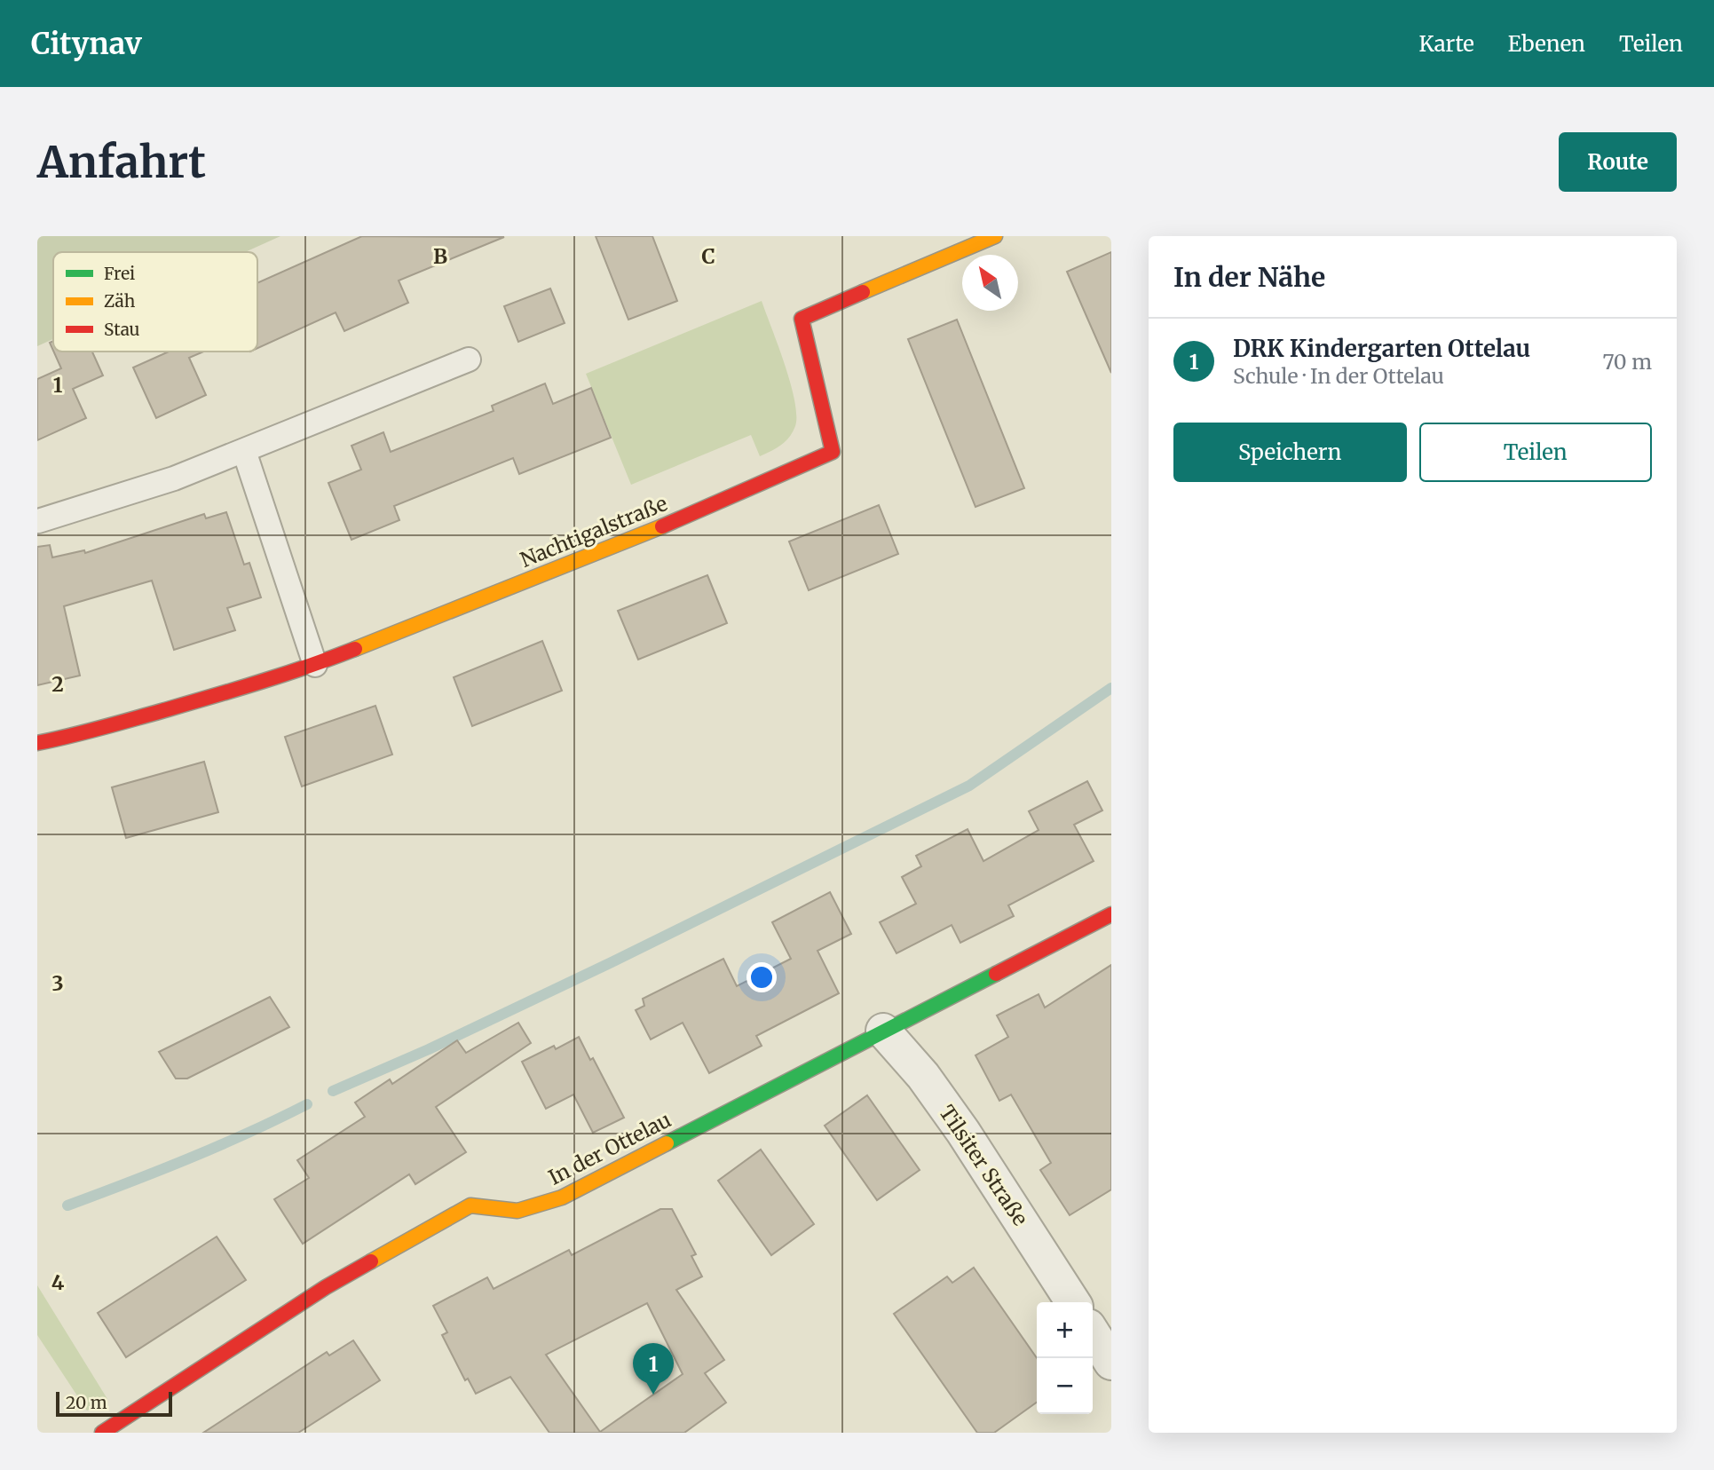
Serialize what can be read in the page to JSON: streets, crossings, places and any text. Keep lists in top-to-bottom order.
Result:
{
  "streets": {
    "street": ["Nachtigalstraße", "In der Ottelau", "Tilsiter Straße"]
  },
  "crossings": [
    ["In der Ottelau", "Tilsiter Straße"]
  ],
  "legend": ["Frei", "Zäh", "Stau"],
  "scale_bar": "20 m",
  "north": "top left",
  "page": {
    "header": "Citynav",
    "nav": ["Karte", "Ebenen", "Teilen"],
    "buttons": [
      "Route",
      ["Speichern", "Teilen"]
    ],
    "title": "Anfahrt",
    "heading": "In der Nähe",
    "list": [
      {
        "mark": "1",
        "name": "DRK Kindergarten Ottelau",
        "note": "Schule · In der Ottelau",
        "value": "70 m"
      }
    ],
    "map_buttons": ["+", "−"],
    "pins": "1",
    "scale": "20 m"
  },
  "grid": {
    "columns": ["B", "C"],
    "rows": [
      "1",
      "2",
      "3",
      "4"
    ]
  }
}
